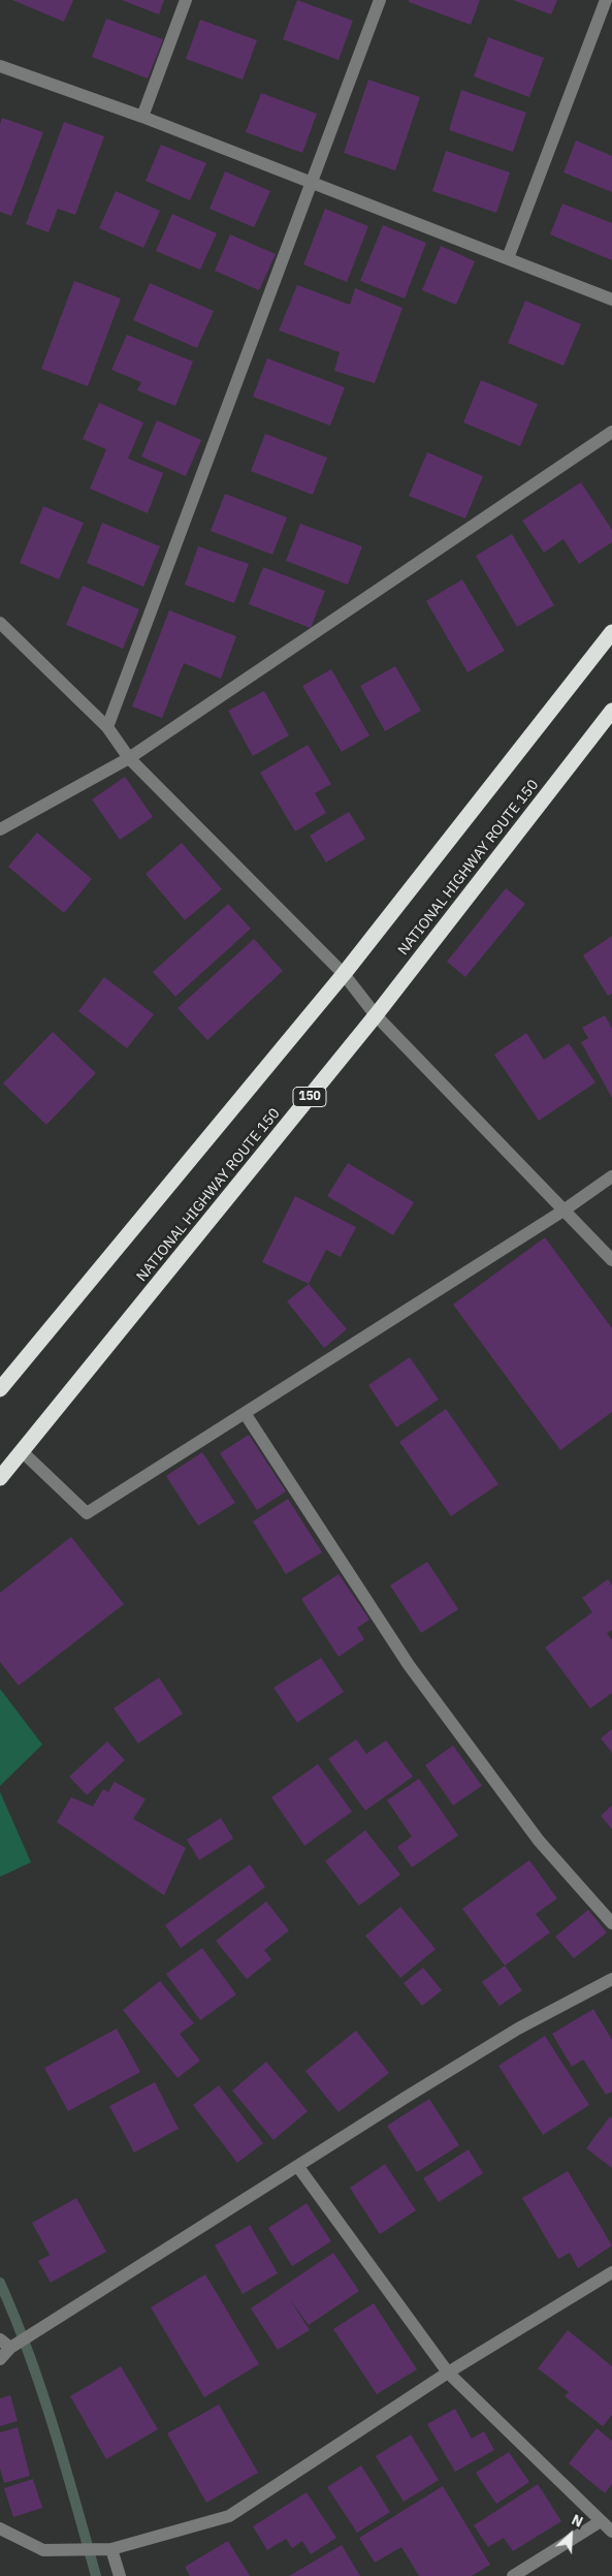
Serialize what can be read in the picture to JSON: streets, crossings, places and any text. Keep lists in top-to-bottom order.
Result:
{
  "streets": {
    "highway": ["NATIONAL HIGHWAY ROUTE 150", "150"]
  },
  "north": "top right"
}
